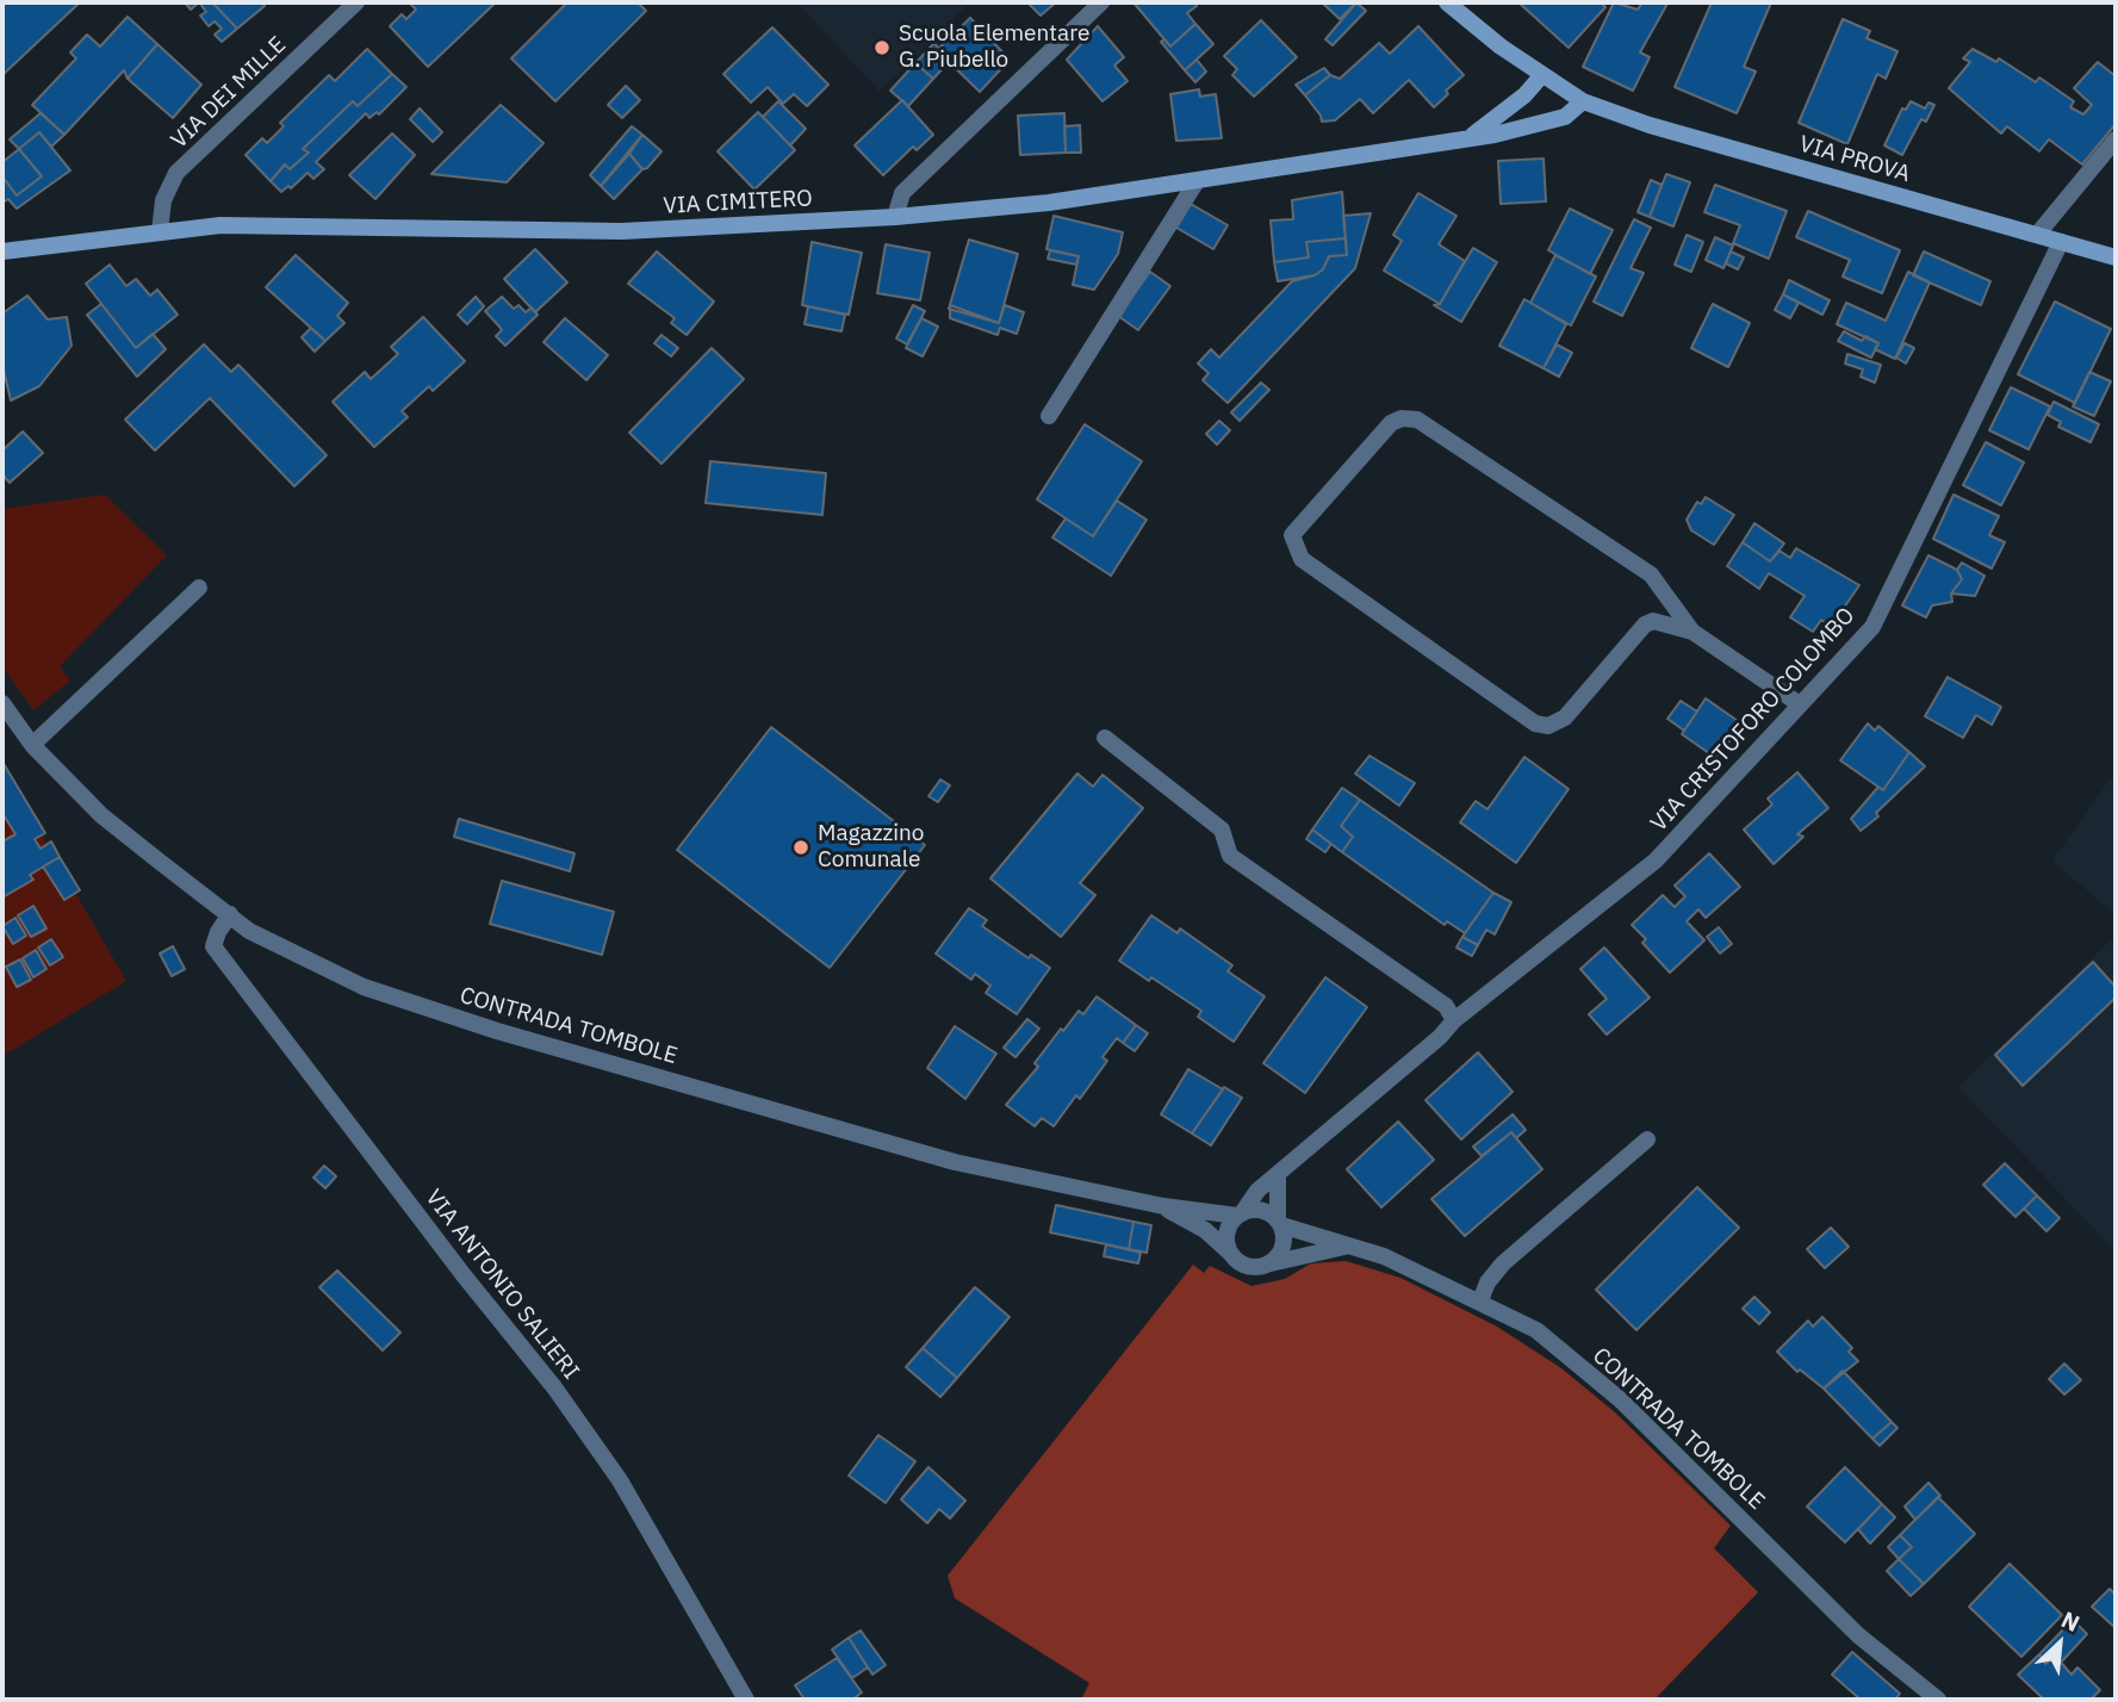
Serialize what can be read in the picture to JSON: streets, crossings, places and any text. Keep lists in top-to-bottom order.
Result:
{
  "streets": {
    "street": [
      "VIA DEI MILLE",
      "VIA PROVA",
      "VIA CIMITERO",
      "VIA CRISTOFORO COLOMBO",
      "CONTRADA TOMBOLE",
      "VIA ANTONIO SALIERI"
    ]
  },
  "crossings": [
    ["VIA DEI MILLE", "VIA CIMITERO"],
    ["VIA PROVA", "VIA CIMITERO"],
    ["VIA PROVA", "VIA CRISTOFORO COLOMBO"],
    ["VIA CRISTOFORO COLOMBO", "CONTRADA TOMBOLE"],
    ["CONTRADA TOMBOLE", "VIA ANTONIO SALIERI"]
  ],
  "places": ["Scuola Elementare G. Piubello", "Magazzino Comunale"],
  "north": "top right"
}
